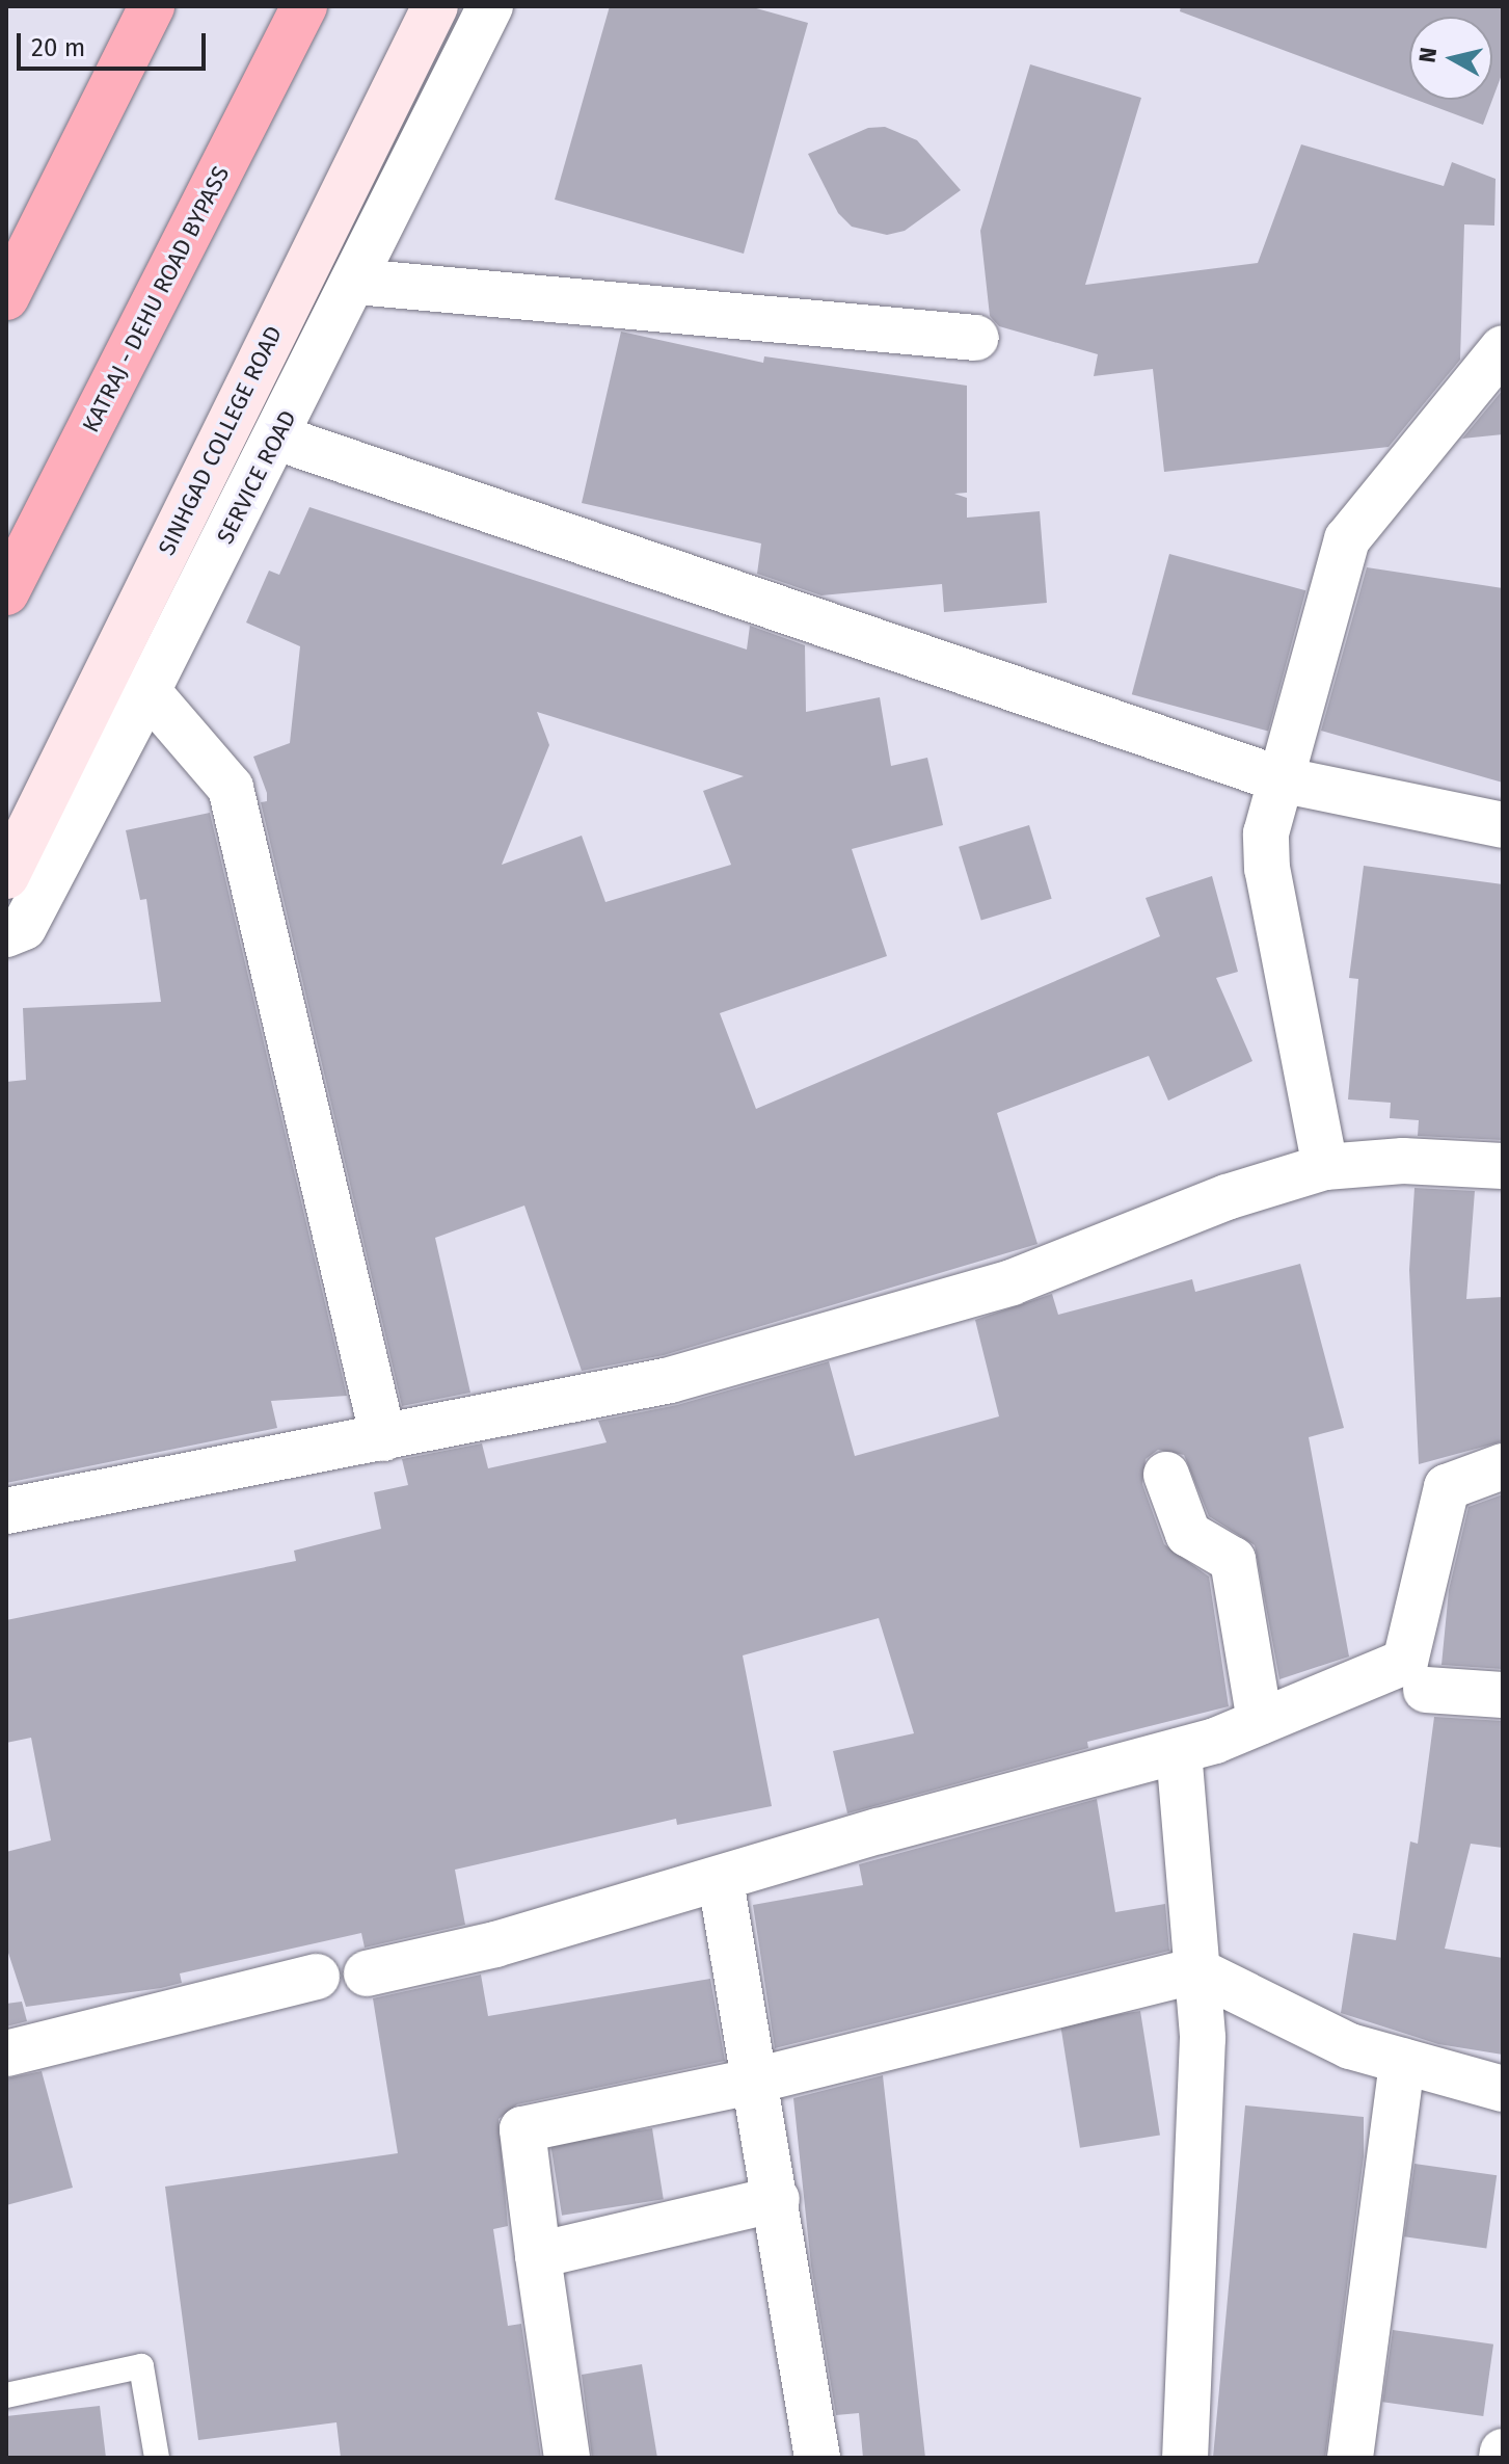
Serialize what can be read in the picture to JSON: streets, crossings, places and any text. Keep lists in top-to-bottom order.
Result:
{
  "streets": {
    "highway": ["KATRAJ - DEHU ROAD BYPASS"],
    "street": ["SINHGAD COLLEGE ROAD", "SERVICE ROAD"]
  },
  "scale_bar": "20 m",
  "north": "left"
}
